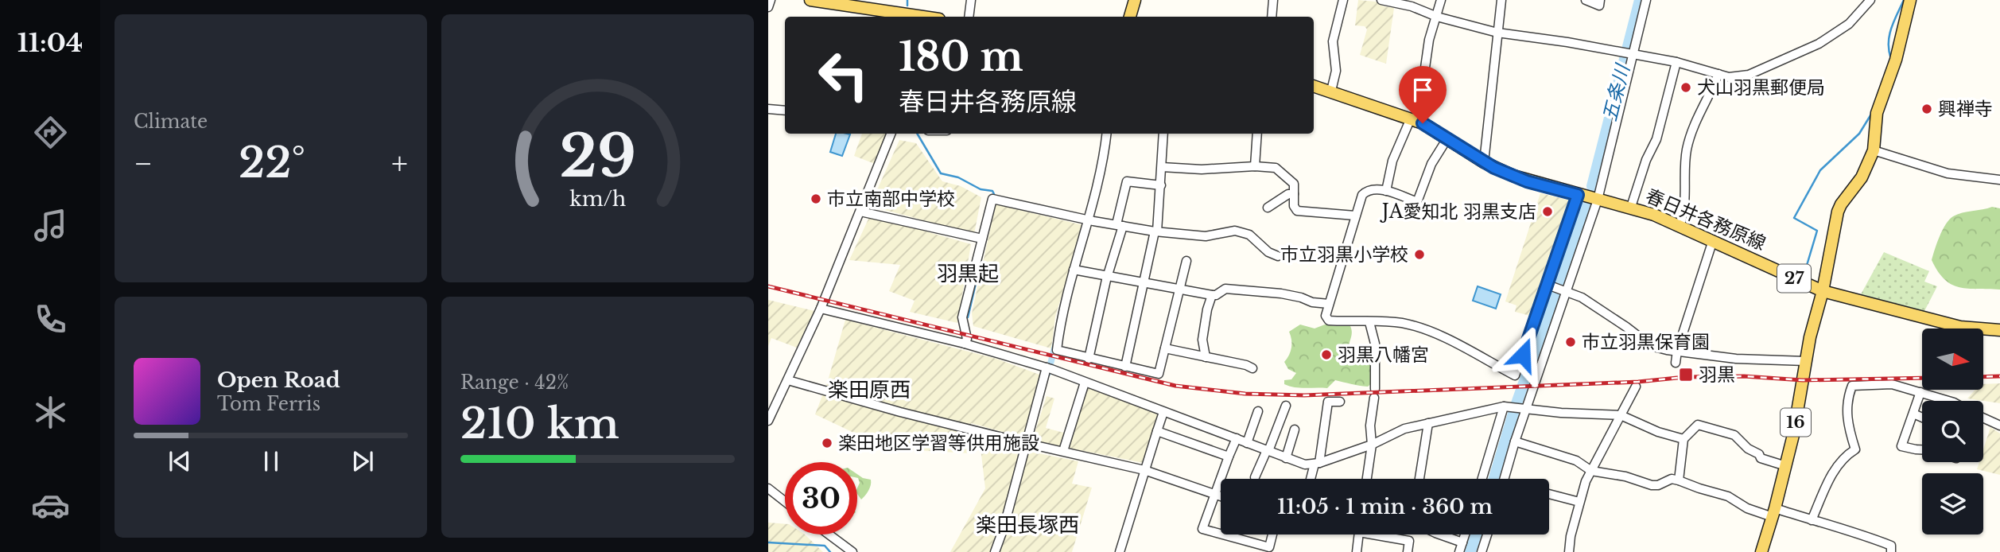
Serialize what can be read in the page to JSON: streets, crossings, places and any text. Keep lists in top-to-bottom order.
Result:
{
  "streets": {
    "main road": ["春日井各務原線", "27", "16"]
  },
  "crossings": [
    ["春日井各務原線", "16"]
  ],
  "districts": ["羽黒起", "楽田原西", "楽田長塚西"],
  "water": ["五条川"],
  "places": {
    "other": [
      "犬山羽黒郵便局",
      "興禅寺",
      "市立南部中学校",
      "JA愛知北 羽黒支店",
      "市立羽黒小学校",
      "市立羽黒保育園",
      "羽黒八幡宮",
      "楽田地区学習等供用施設"
    ],
    "transit": ["羽黒"]
  },
  "north": "right",
  "page": {
    "tabs": "11:04",
    "tile": [
      "Climate",
      ["Range · 42%", "210 km"]
    ],
    "turn": ["180 m", "春日井各務原線"],
    "heat": ["−", "22°", "+"],
    "song": ["Open Road", "Tom Ferris"],
    "limit": "30",
    "trip": "11:05 · 1 min · 360 m",
    "gauge": ["29", "km/h"]
  }
}
